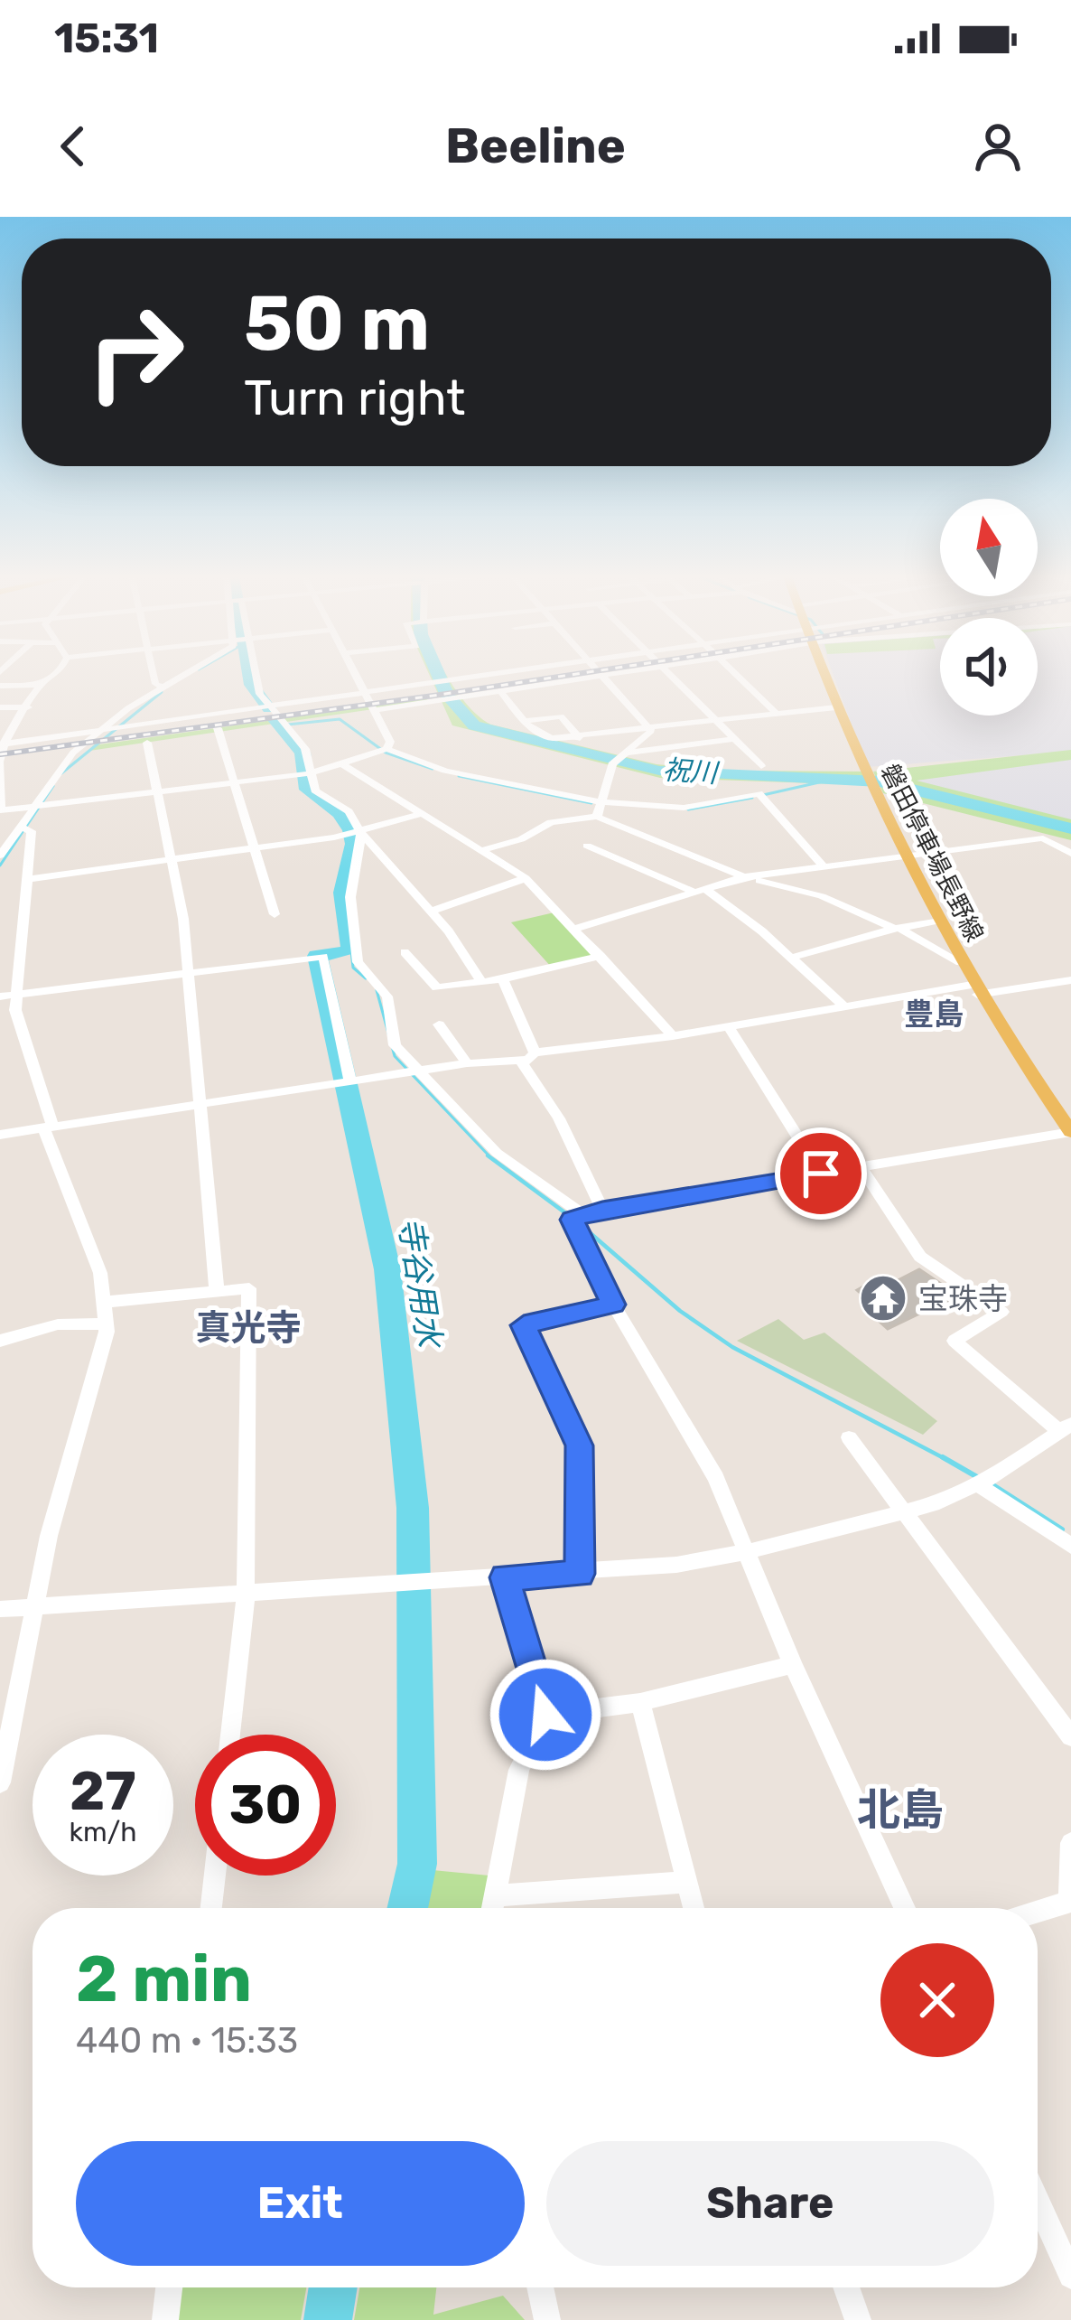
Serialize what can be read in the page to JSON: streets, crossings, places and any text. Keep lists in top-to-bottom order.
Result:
{
  "streets": {
    "main road": ["磐田停車場長野線"]
  },
  "districts": ["豊島", "真光寺", "北島"],
  "water": ["祝川", "寺谷用水"],
  "places": {
    "temple": ["宝珠寺"]
  },
  "north": "top",
  "page": {
    "status": "15:31",
    "header": "Beeline",
    "turn": ["50 m", "Turn right"],
    "speed": "27 km/h",
    "limit": "30",
    "heading": ["2 min", "440 m · 15:33"],
    "buttons": ["Exit", "Share"]
  }
}
